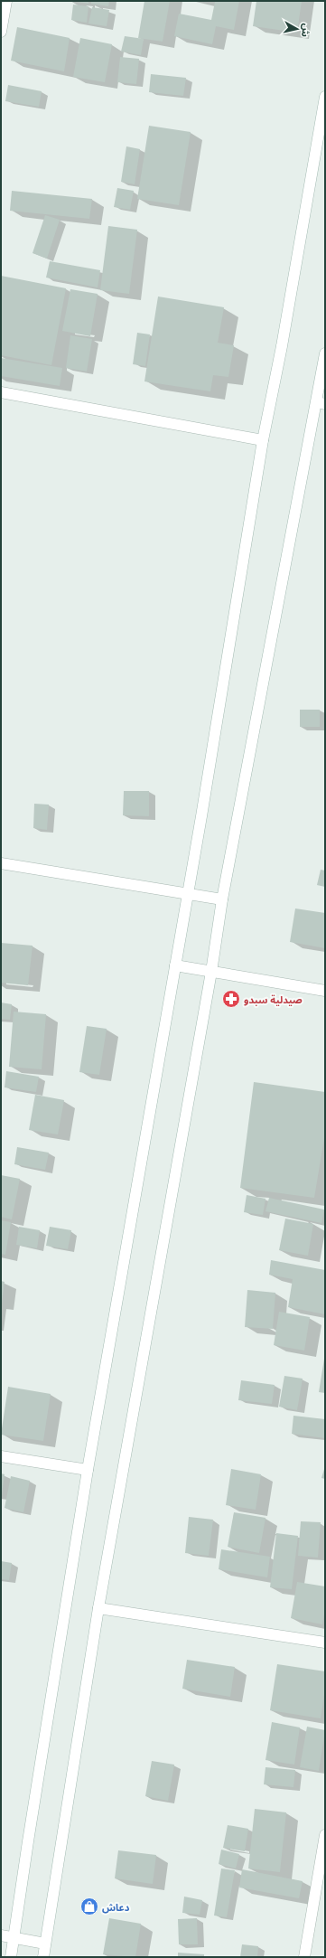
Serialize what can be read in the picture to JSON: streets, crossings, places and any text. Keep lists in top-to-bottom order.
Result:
{
  "places": {
    "pharmacy": ["صيدلية سبدو"],
    "shop": ["دعاش"]
  },
  "north": "right"
}
